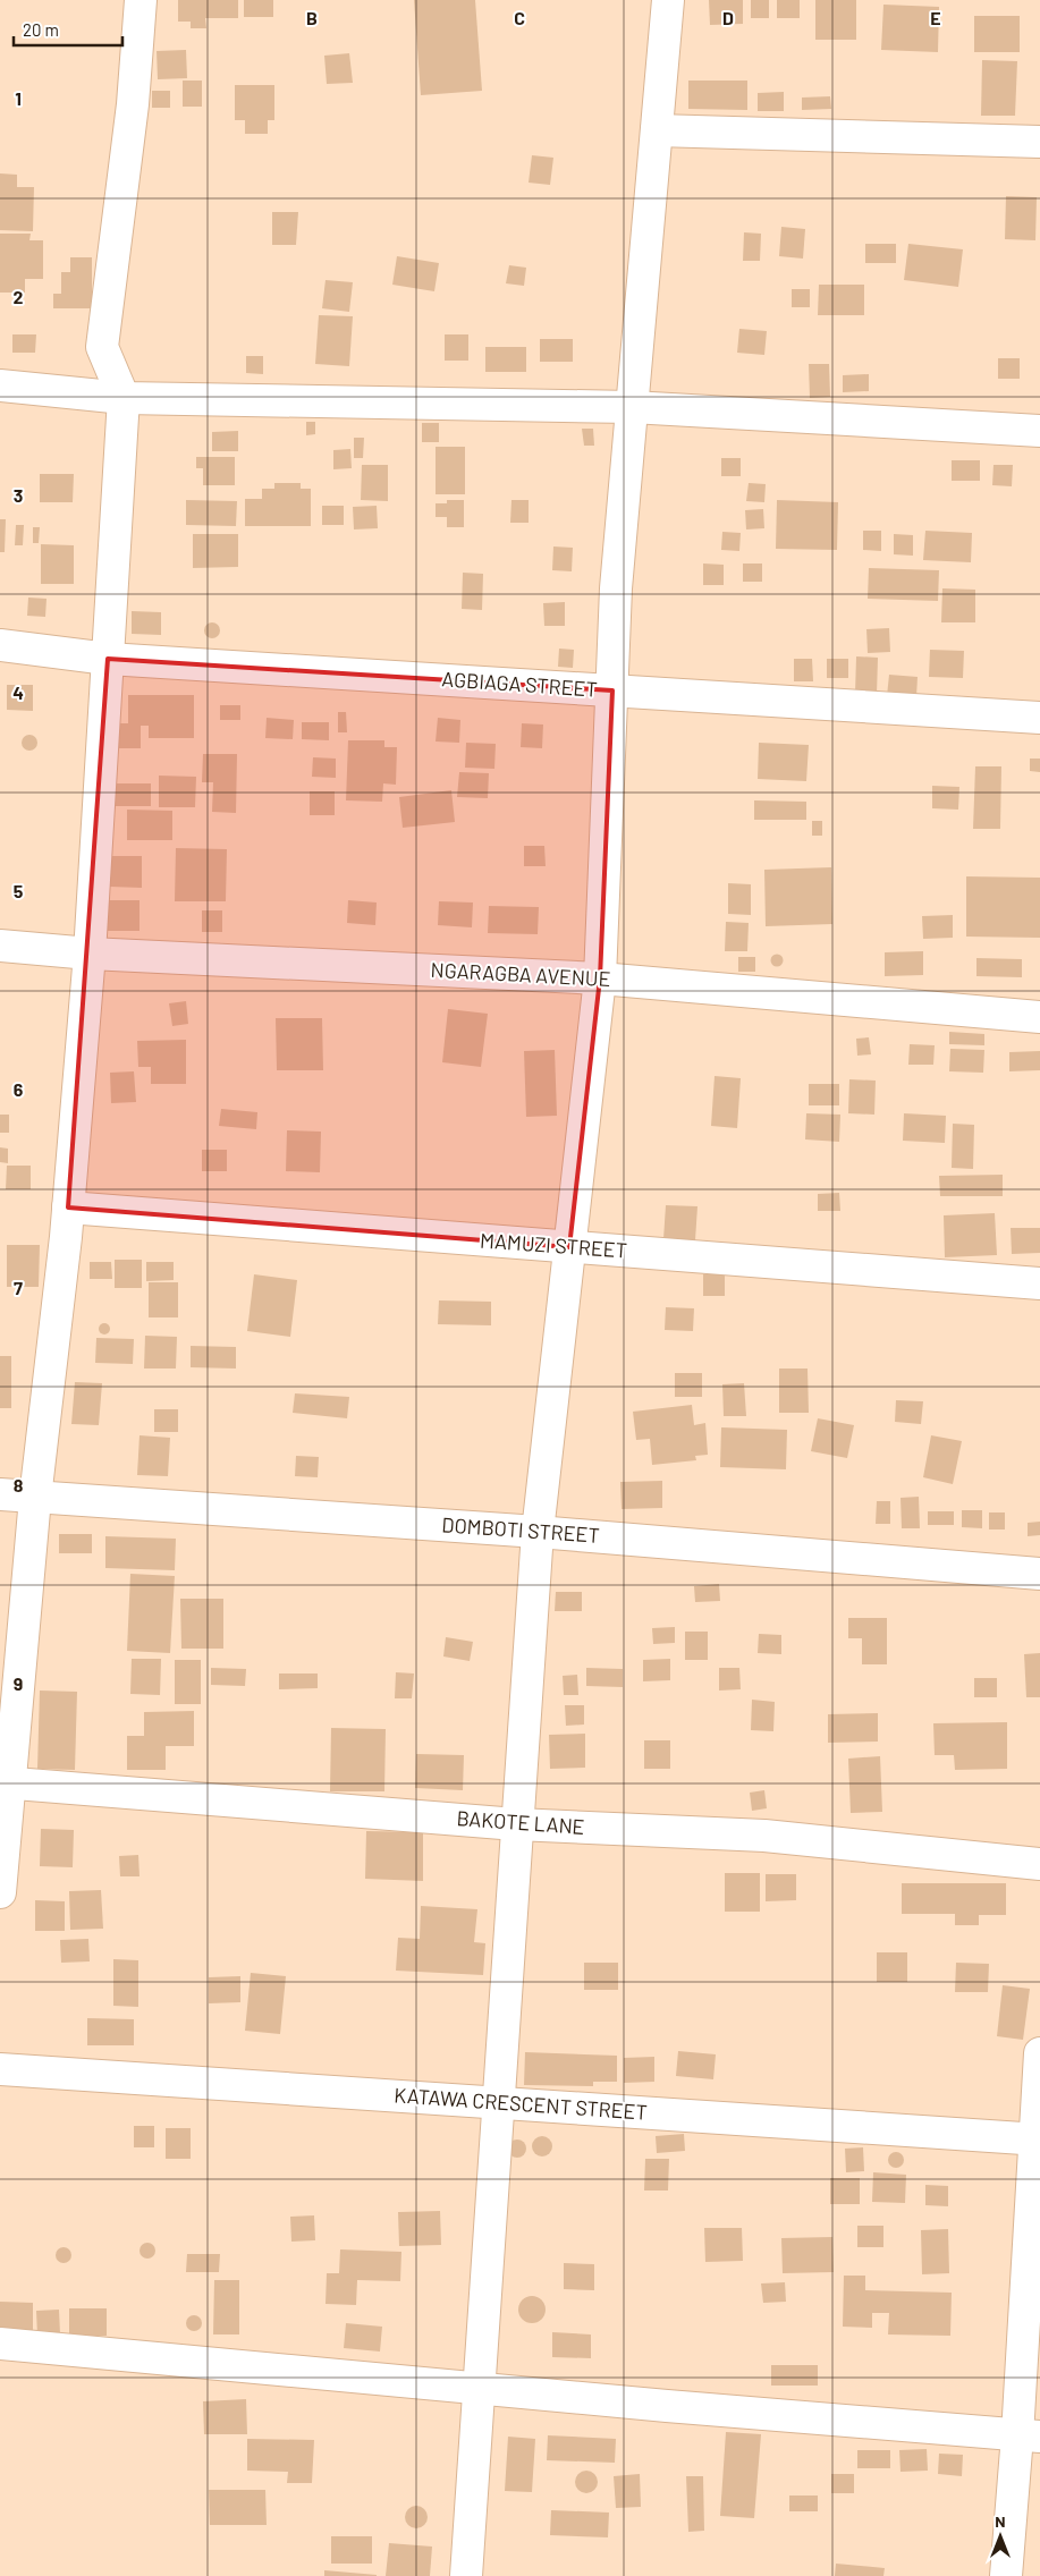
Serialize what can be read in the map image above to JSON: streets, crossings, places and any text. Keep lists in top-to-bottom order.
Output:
{
  "streets": {
    "street": [
      "AGBIAGA STREET",
      "NGARAGBA AVENUE",
      "MAMUZI STREET",
      "DOMBOTI STREET",
      "BAKOTE LANE",
      "KATAWA CRESCENT STREET"
    ]
  },
  "scale_bar": "20 m",
  "north": "top",
  "grid": {
    "columns": [
      "B",
      "C",
      "D",
      "E"
    ],
    "rows": [
      "1",
      "2",
      "3",
      "4",
      "5",
      "6",
      "7",
      "8",
      "9"
    ]
  }
}
